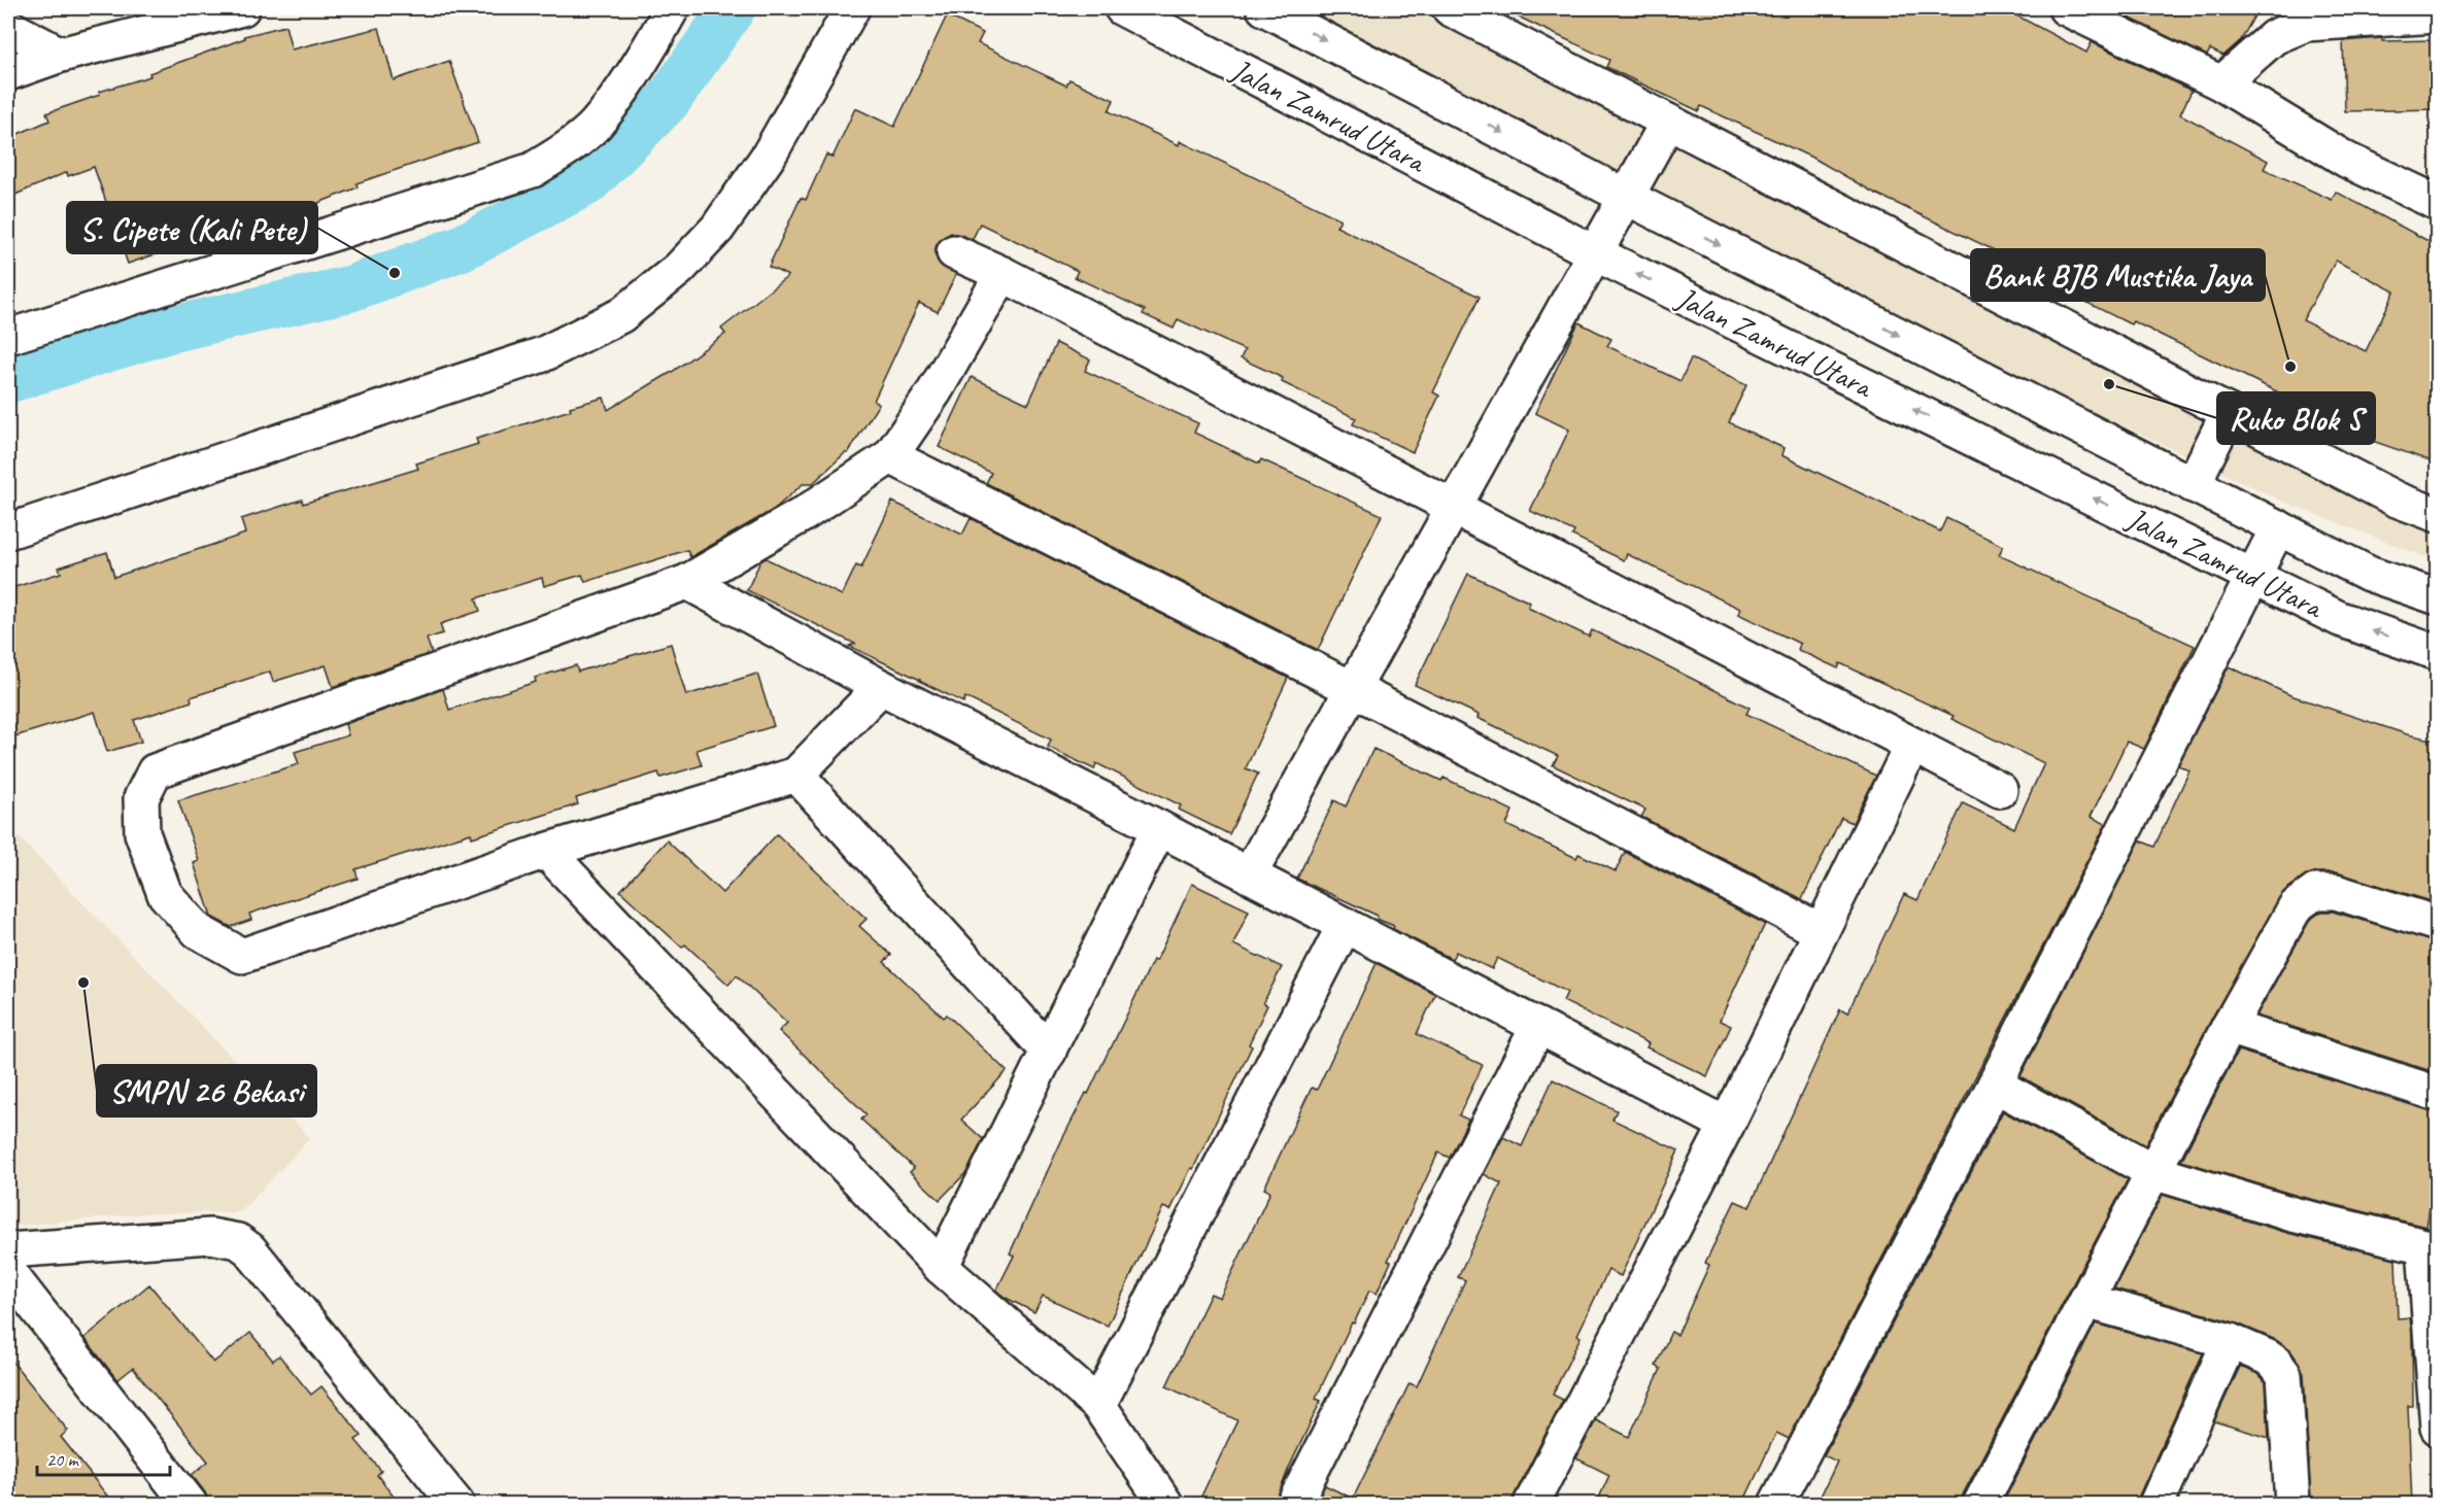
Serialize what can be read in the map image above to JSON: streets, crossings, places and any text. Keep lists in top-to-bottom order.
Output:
{
  "streets": {
    "street": ["Jalan Zamrud Utara"]
  },
  "places": [
    "S. Cipete (Kali Pete)",
    "Bank BJB Mustika Jaya",
    "Ruko Blok S",
    "SMPN 26 Bekasi"
  ],
  "scale_bar": "20 m"
}
